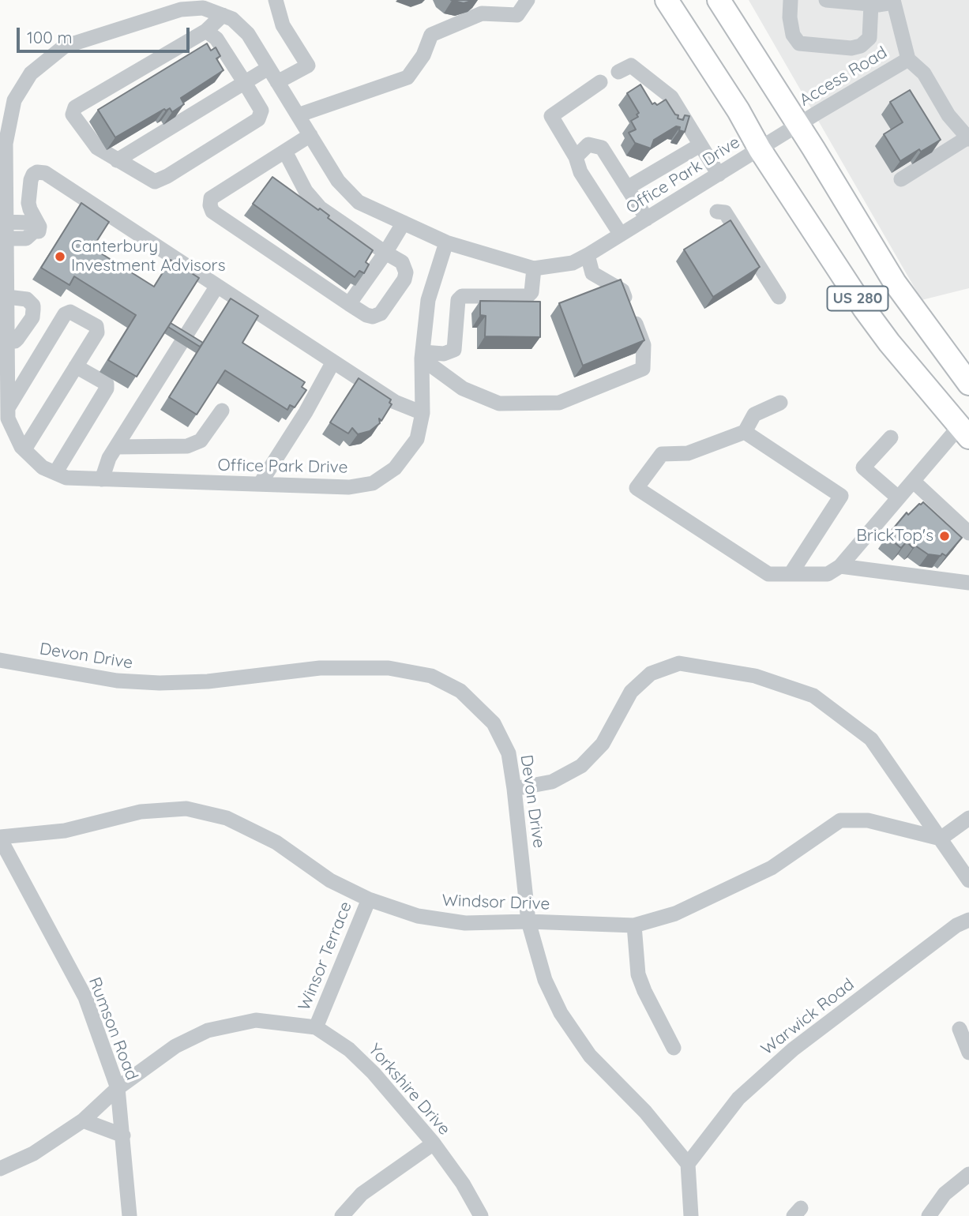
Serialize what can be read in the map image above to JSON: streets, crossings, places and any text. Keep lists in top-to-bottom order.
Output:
{
  "streets": {
    "highway": ["US 280"],
    "street": [
      "Access Road",
      "Office Park Drive",
      "Devon Drive",
      "Windsor Drive",
      "Winsor Terrace",
      "Warwick Road",
      "Rumson Road",
      "Yorkshire Drive"
    ]
  },
  "crossings": [
    ["Access Road", "Office Park Drive"],
    ["Access Road", "US 280"],
    ["Office Park Drive", "US 280"],
    ["Devon Drive", "Windsor Drive"],
    ["Devon Drive", "Warwick Road"],
    ["Windsor Drive", "Winsor Terrace"],
    ["Windsor Drive", "Rumson Road"],
    ["Winsor Terrace", "Yorkshire Drive"],
    ["Rumson Road", "Yorkshire Drive"]
  ],
  "places": ["Canterbury Investment Advisors", "BrickTop's"],
  "scale_bar": "100 m"
}
